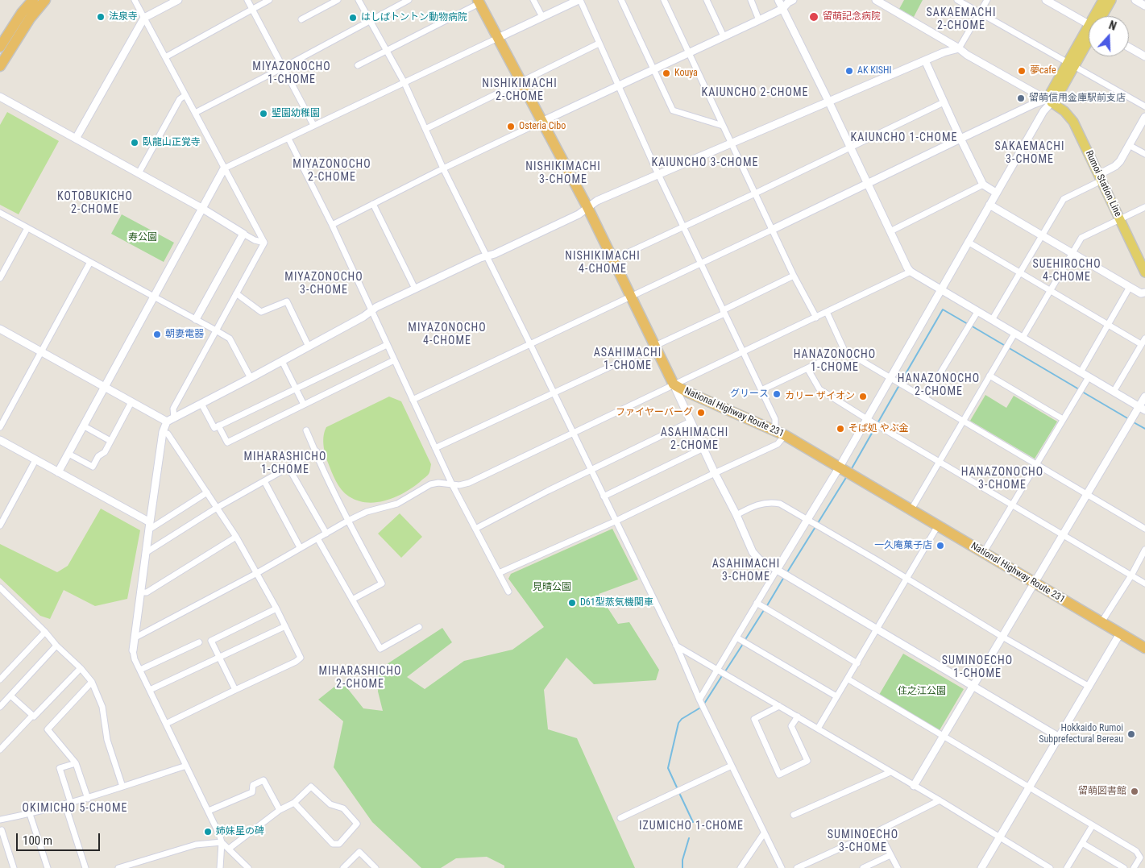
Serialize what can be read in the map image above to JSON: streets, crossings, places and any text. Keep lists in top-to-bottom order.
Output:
{
  "streets": {
    "highway": ["National Highway Route 231"],
    "main road": ["Rumoi Station Line"]
  },
  "districts": [
    "SAKAEMACHI 2-CHOME",
    "MIYAZONOCHO 1-CHOME",
    "NISHIKIMACHI 2-CHOME",
    "KAIUNCHO 2-CHOME",
    "KAIUNCHO 1-CHOME",
    "SAKAEMACHI 3-CHOME",
    "KAIUNCHO 3-CHOME",
    "MIYAZONOCHO 2-CHOME",
    "NISHIKIMACHI 3-CHOME",
    "KOTOBUKICHO 2-CHOME",
    "NISHIKIMACHI 4-CHOME",
    "SUEHIROCHO 4-CHOME",
    "MIYAZONOCHO 3-CHOME",
    "MIYAZONOCHO 4-CHOME",
    "ASAHIMACHI 1-CHOME",
    "HANAZONOCHO 1-CHOME",
    "HANAZONOCHO 2-CHOME",
    "ASAHIMACHI 2-CHOME",
    "MIHARASHICHO 1-CHOME",
    "HANAZONOCHO 3-CHOME",
    "ASAHIMACHI 3-CHOME",
    "SUMINOECHO 1-CHOME",
    "MIHARASHICHO 2-CHOME",
    "OKIMICHO 5-CHOME",
    "IZUMICHO 1-CHOME",
    "SUMINOECHO 3-CHOME"
  ],
  "parks": ["寿公園", "見晴公園", "住之江公園"],
  "places": [
    "法泉寺",
    "留萌記念病院",
    "はしばトントン動物病院",
    "AK KISHI",
    "夢cafe",
    "Kouya",
    "留萌信用金庫駅前支店",
    "聖園幼稚園",
    "Osteria Cibo",
    "臥龍山正覚寺",
    "朝妻電器",
    "グリース",
    "カリー ザイオン",
    "ファイヤーバーグ",
    "そば処 やぶ金",
    "一久庵菓子店",
    "D61型蒸気機関車",
    "Hokkaido Rumoi Subprefectural Bereau",
    "留萌図書館",
    "姉妹星の碑"
  ],
  "scale_bar": "100 m",
  "north": "top"
}
